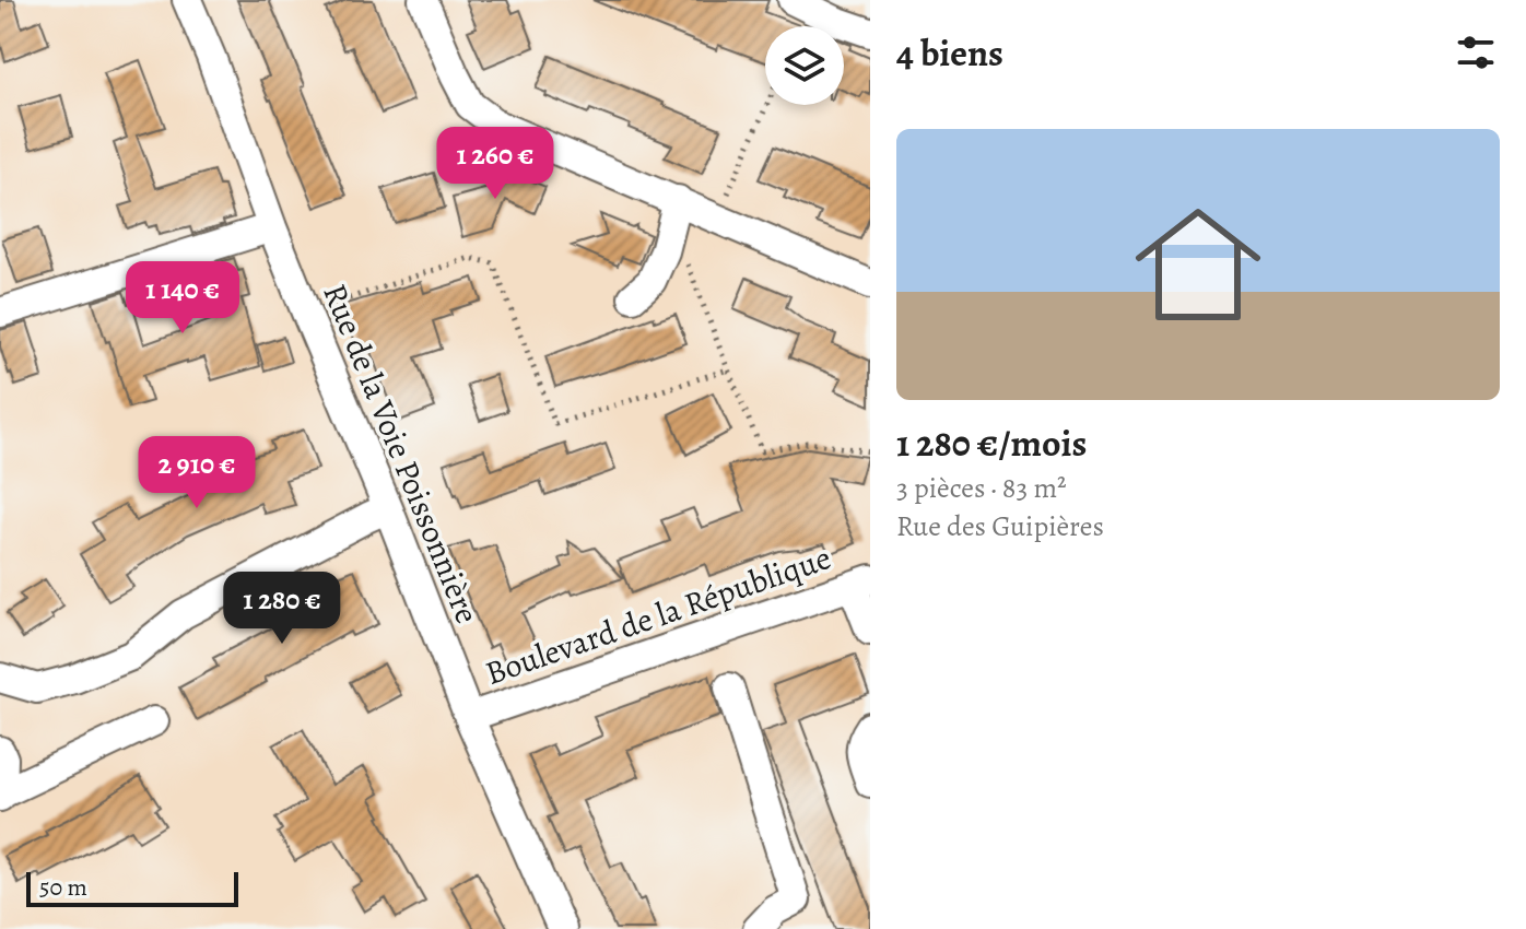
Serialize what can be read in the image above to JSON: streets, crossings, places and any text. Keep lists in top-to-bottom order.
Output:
{
  "streets": {
    "street": ["Rue de la Voie Poissonnière", "Boulevard de la République"]
  },
  "crossings": [
    ["Rue de la Voie Poissonnière", "Boulevard de la République"]
  ],
  "scale_bar": "50 m",
  "page": {
    "heading": "4 biens",
    "list": [
      {
        "name": "1 280 €/mois",
        "note": "3 pièces · 83 m² · Rue des Guipières"
      }
    ],
    "price": [
      "1 260 €",
      "1 140 €",
      "2 910 €",
      "1 280 €"
    ],
    "scale": "50 m"
  }
}
